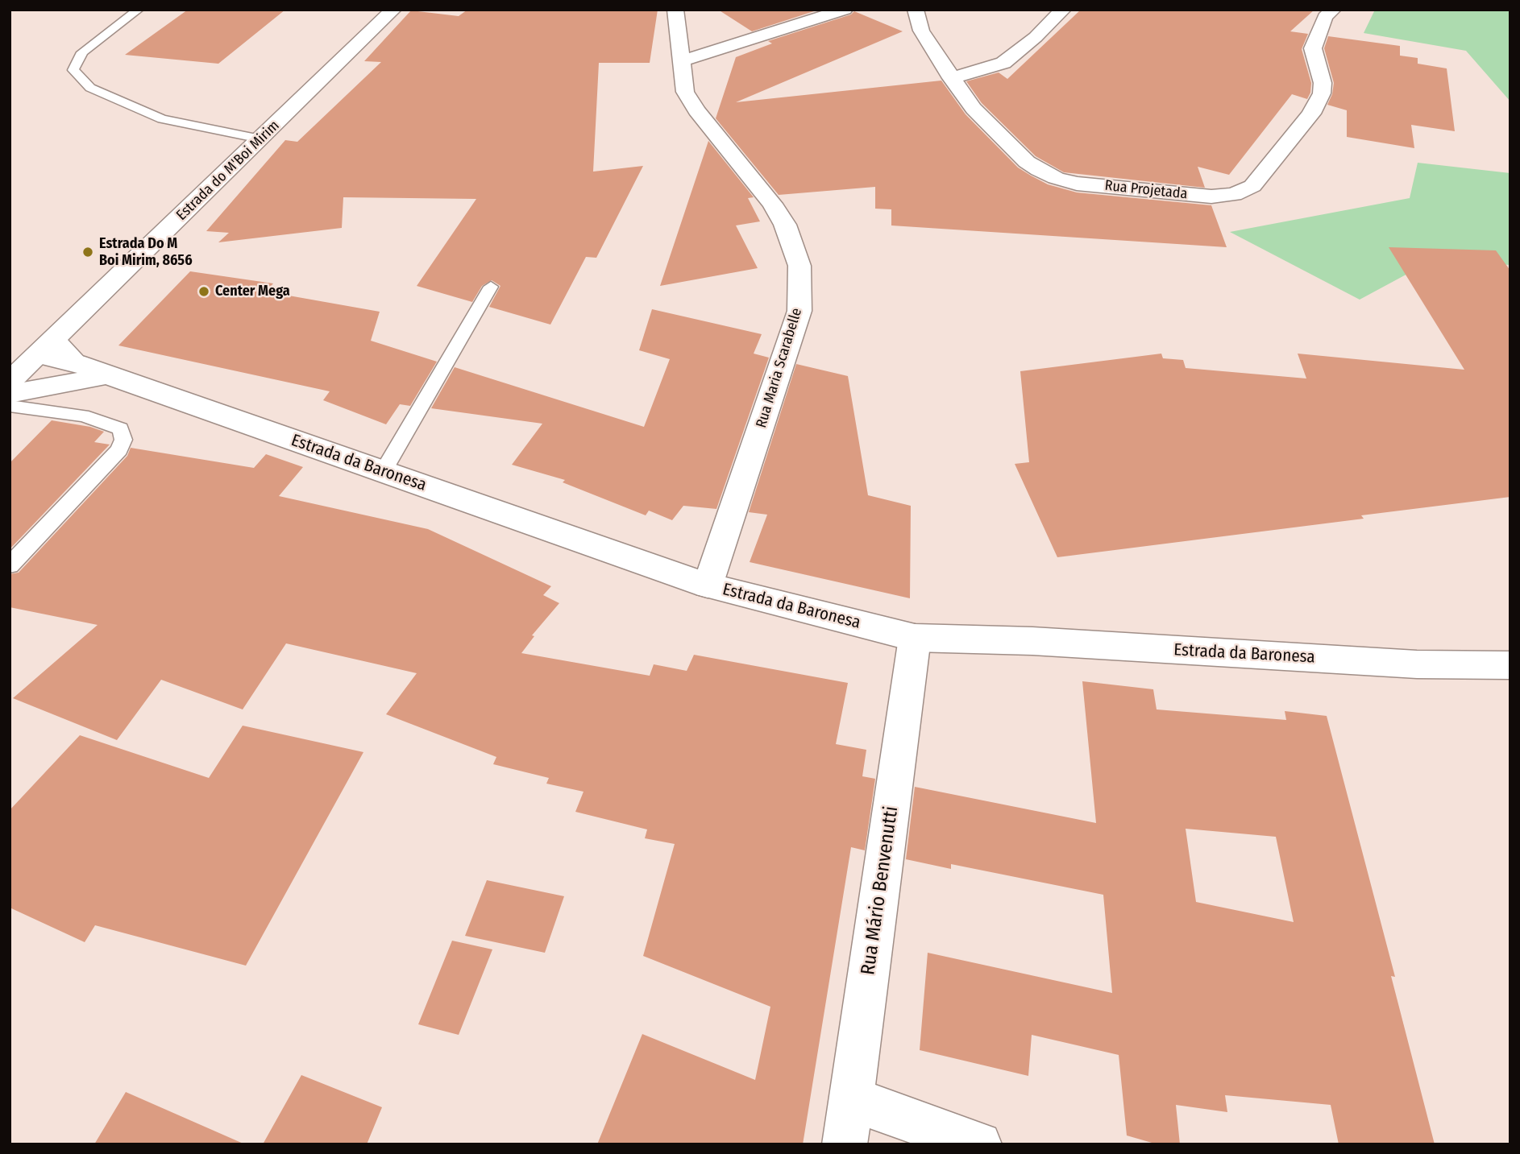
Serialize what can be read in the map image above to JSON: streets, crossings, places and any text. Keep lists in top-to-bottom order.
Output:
{
  "streets": {
    "street": [
      "Estrada do M'Boi Mirim",
      "Rua Projetada",
      "Rua Maria Scarabelle",
      "Estrada da Baronesa",
      "Rua Mário Benvenutti"
    ]
  },
  "crossings": [
    ["Estrada do M'Boi Mirim", "Estrada da Baronesa"],
    ["Rua Maria Scarabelle", "Estrada da Baronesa"],
    ["Estrada da Baronesa", "Rua Mário Benvenutti"]
  ],
  "places": ["Estrada Do M Boi Mirim, 8656", "Center Mega"]
}
